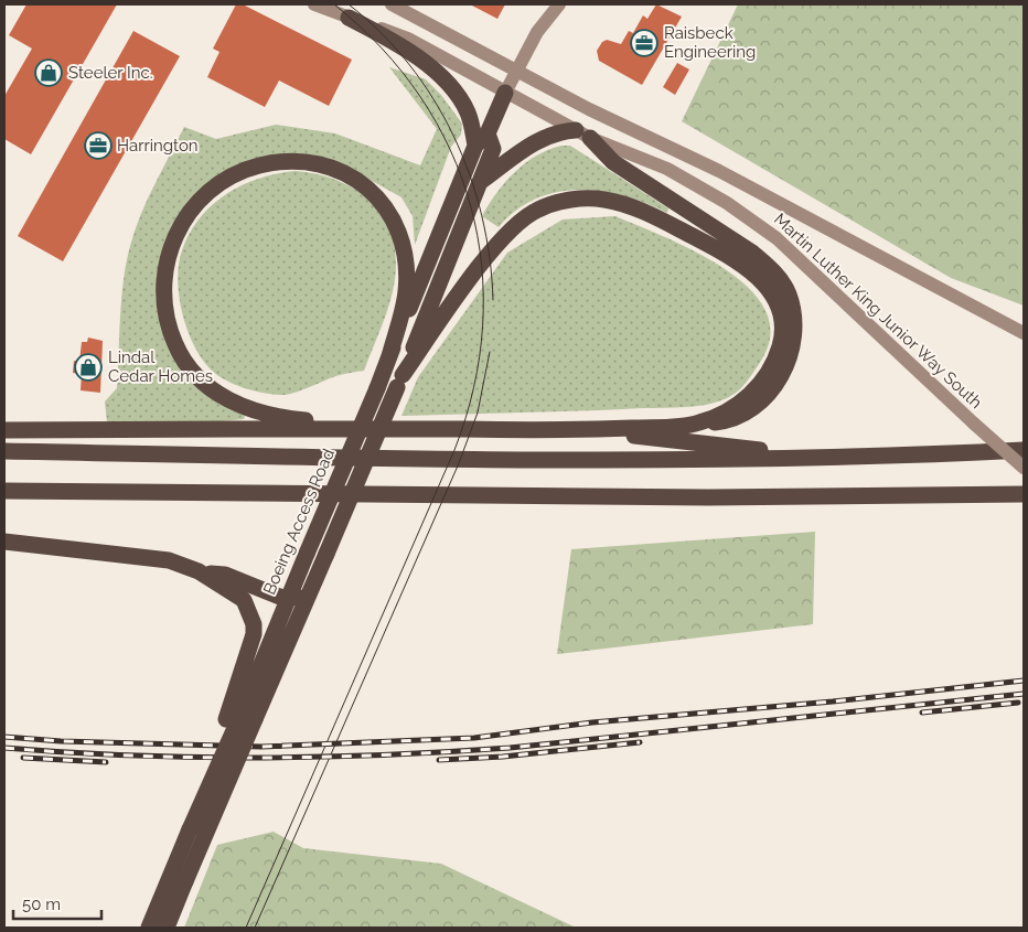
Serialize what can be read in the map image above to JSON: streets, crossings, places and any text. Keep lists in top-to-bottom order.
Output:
{
  "streets": {
    "highway": ["Boeing Access Road"],
    "main road": ["Martin Luther King Junior Way South"]
  },
  "crossings": [
    ["Martin Luther King Junior Way South", "Boeing Access Road"]
  ],
  "places": {
    "office": ["Raisbeck Engineering", "Harrington"],
    "shop": ["Steeler Inc.", "Lindal Cedar Homes"]
  },
  "scale_bar": "50 m"
}
